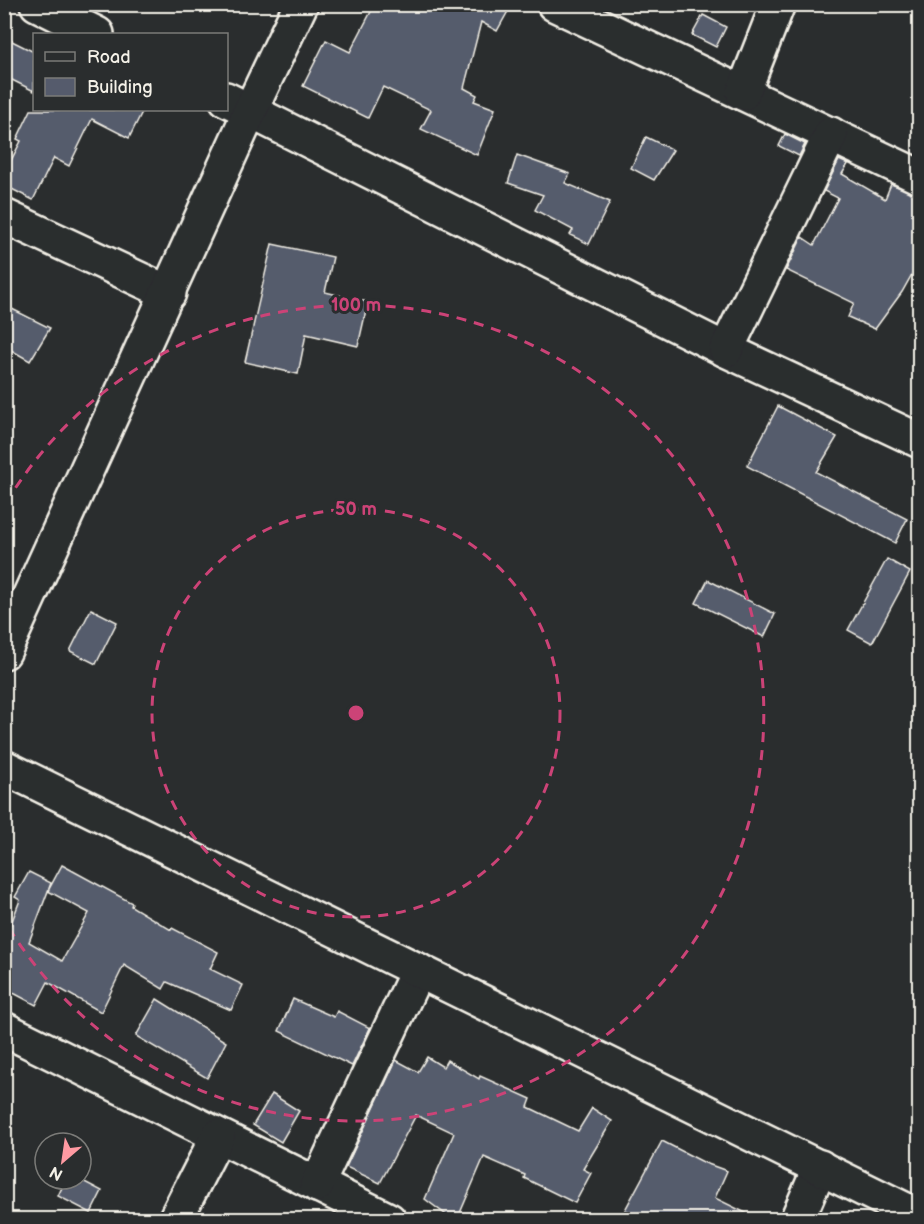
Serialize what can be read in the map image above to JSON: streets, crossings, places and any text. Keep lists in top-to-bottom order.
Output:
{
  "legend": ["Road", "Building"],
  "north": "bottom left",
  "rings": ["100 m", "50 m"]
}
